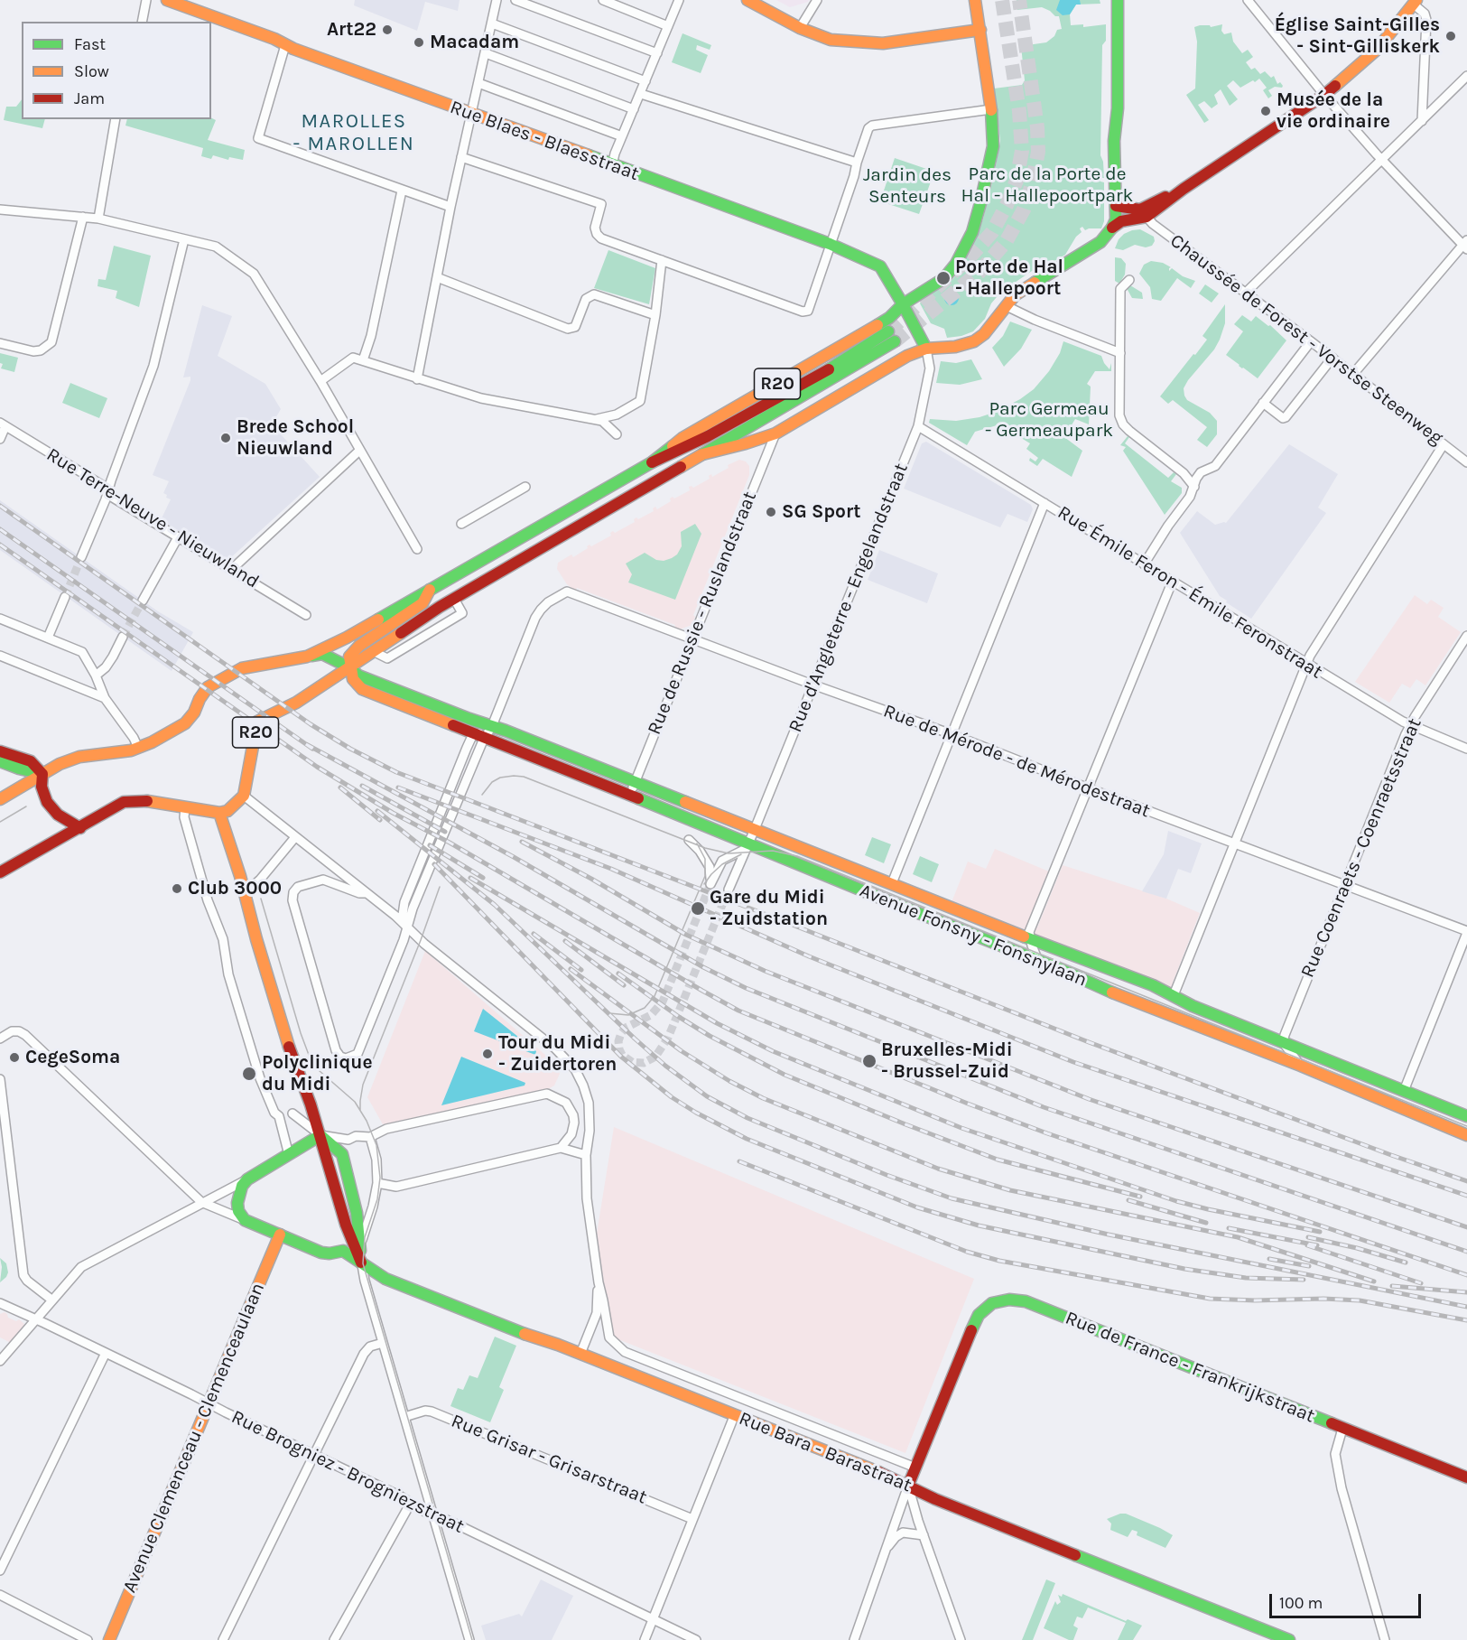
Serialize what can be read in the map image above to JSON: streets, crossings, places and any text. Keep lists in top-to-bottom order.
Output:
{
  "streets": {
    "main road": [
      "Rue Blaes - Blaesstraat",
      "R20",
      "Avenue Fonsny - Fonsnylaan",
      "Rue de France - Frankrijkstraat",
      "Avenue Clemenceau - Clemenceaulaan",
      "Rue Bara - Barastraat"
    ],
    "street": [
      "Chaussée de Forest - Vorstse Steenweg",
      "Rue Terre-Neuve - Nieuwland",
      "Rue Émile Feron - Émile Feronstraat",
      "Rue d'Angleterre - Engelandstraat",
      "Rue de Russie - Ruslandstraat",
      "Rue de Mérode - de Mérodestraat",
      "Rue Coenraets - Coenraetsstraat",
      "Rue Grisar - Grisarstraat",
      "Rue Brogniez - Brogniezstraat"
    ]
  },
  "crossings": [
    ["Rue Blaes - Blaesstraat", "R20"],
    ["Rue Blaes - Blaesstraat", "Rue d'Angleterre - Engelandstraat"],
    ["Rue Émile Feron - Émile Feronstraat", "Rue d'Angleterre - Engelandstraat"],
    ["Rue Émile Feron - Émile Feronstraat", "Rue Coenraets - Coenraetsstraat"],
    ["Rue d'Angleterre - Engelandstraat", "Rue de Mérode - de Mérodestraat"],
    ["Rue d'Angleterre - Engelandstraat", "Avenue Fonsny - Fonsnylaan"],
    ["Rue de Russie - Ruslandstraat", "Rue de Mérode - de Mérodestraat"],
    ["Rue de Russie - Ruslandstraat", "Avenue Fonsny - Fonsnylaan"],
    ["Rue de Mérode - de Mérodestraat", "Rue Coenraets - Coenraetsstraat"],
    ["Rue de Mérode - de Mérodestraat", "Avenue Fonsny - Fonsnylaan"],
    ["Rue Coenraets - Coenraetsstraat", "Avenue Fonsny - Fonsnylaan"],
    ["Rue de France - Frankrijkstraat", "Rue Bara - Barastraat"],
    ["Avenue Clemenceau - Clemenceaulaan", "Rue Bara - Barastraat"],
    ["Avenue Clemenceau - Clemenceaulaan", "Rue Brogniez - Brogniezstraat"]
  ],
  "districts": ["MAROLLES - MAROLLEN"],
  "parks": ["Parc de la Porte de Hal - Hallepoortpark", "Jardin des Senteurs", "Parc Germeau - Germeaupark"],
  "places": [
    "Art22",
    "Église Saint-Gilles - Sint-Gilliskerk",
    "Macadam",
    "Musée de la vie ordinaire",
    "Porte de Hal - Hallepoort",
    "Brede School Nieuwland",
    "SG Sport",
    "Club 3000",
    "Gare du Midi - Zuidstation",
    "Tour du Midi - Zuidertoren",
    "CegeSoma",
    "Bruxelles-Midi - Brussel-Zuid",
    "Polyclinique du Midi"
  ],
  "legend": ["Fast", "Slow", "Jam"],
  "scale_bar": "100 m"
}
